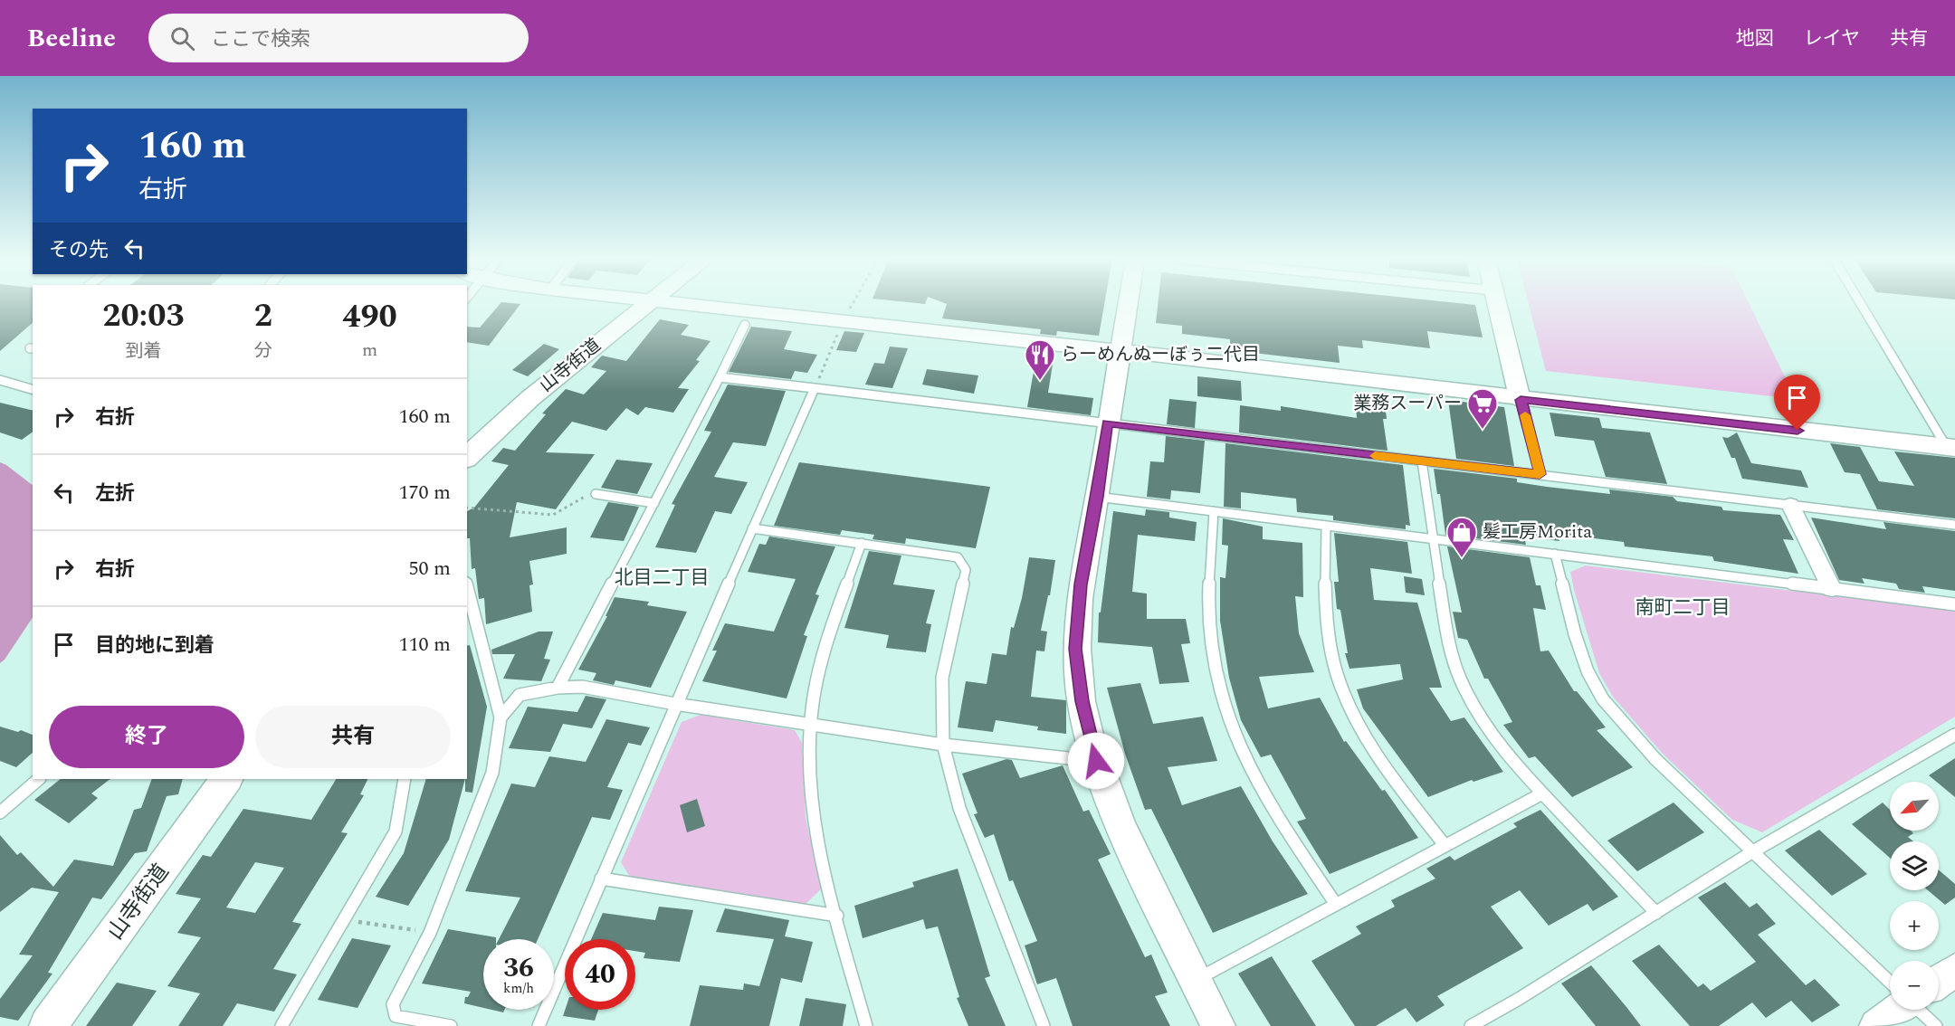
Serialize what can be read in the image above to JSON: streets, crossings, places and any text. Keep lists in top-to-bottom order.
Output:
{
  "streets": {
    "main road": ["山寺街道"]
  },
  "districts": ["北目二丁目", "南町二丁目"],
  "places": {
    "restaurant": ["らーめんぬーぼぅ二代目"],
    "supermarket": ["業務スーパー"],
    "shop": ["髪工房Morita"]
  },
  "north": "bottom left",
  "page": {
    "header": "Beeline",
    "search": "ここで検索",
    "nav": ["地図", "レイヤ", "共有"],
    "turn": ["160 m", "右折"],
    "then": "その先",
    "eta": [
      "20:03",
      "到着",
      "2",
      "分",
      "490",
      "m"
    ],
    "list": [
      {
        "name": "右折",
        "value": "160 m"
      },
      {
        "name": "左折",
        "value": "170 m"
      },
      {
        "name": "右折",
        "value": "50 m"
      },
      {
        "name": "目的地に到着",
        "value": "110 m"
      }
    ],
    "buttons": ["終了", "共有"],
    "map_buttons": ["+", "−"],
    "speed": "36 km/h",
    "limit": "40"
  }
}
